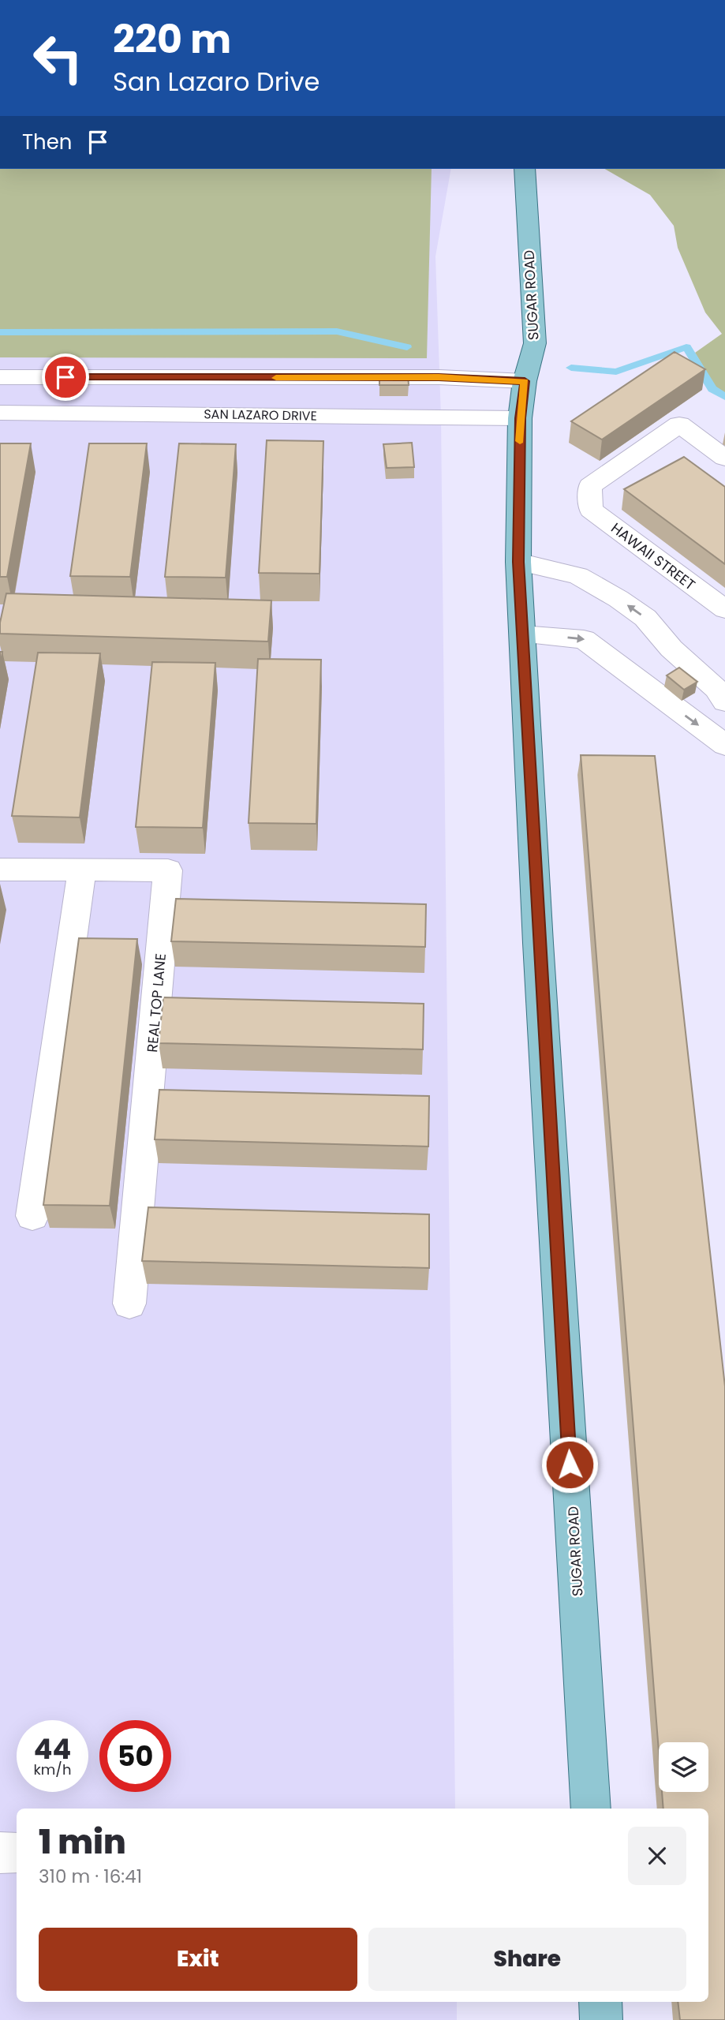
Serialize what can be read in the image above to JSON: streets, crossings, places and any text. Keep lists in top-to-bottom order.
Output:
{
  "streets": {
    "main road": ["SUGAR ROAD"],
    "street": ["SAN LAZARO DRIVE", "HAWAII STREET", "REAL TOP LANE"]
  },
  "crossings": [
    ["SUGAR ROAD", "SAN LAZARO DRIVE"]
  ],
  "page": {
    "turn": ["220 m", "San Lazaro Drive"],
    "then": "Then",
    "speed": "44 km/h",
    "limit": "50",
    "heading": ["1 min", "310 m · 16:41"],
    "buttons": ["Exit", "Share"]
  }
}
